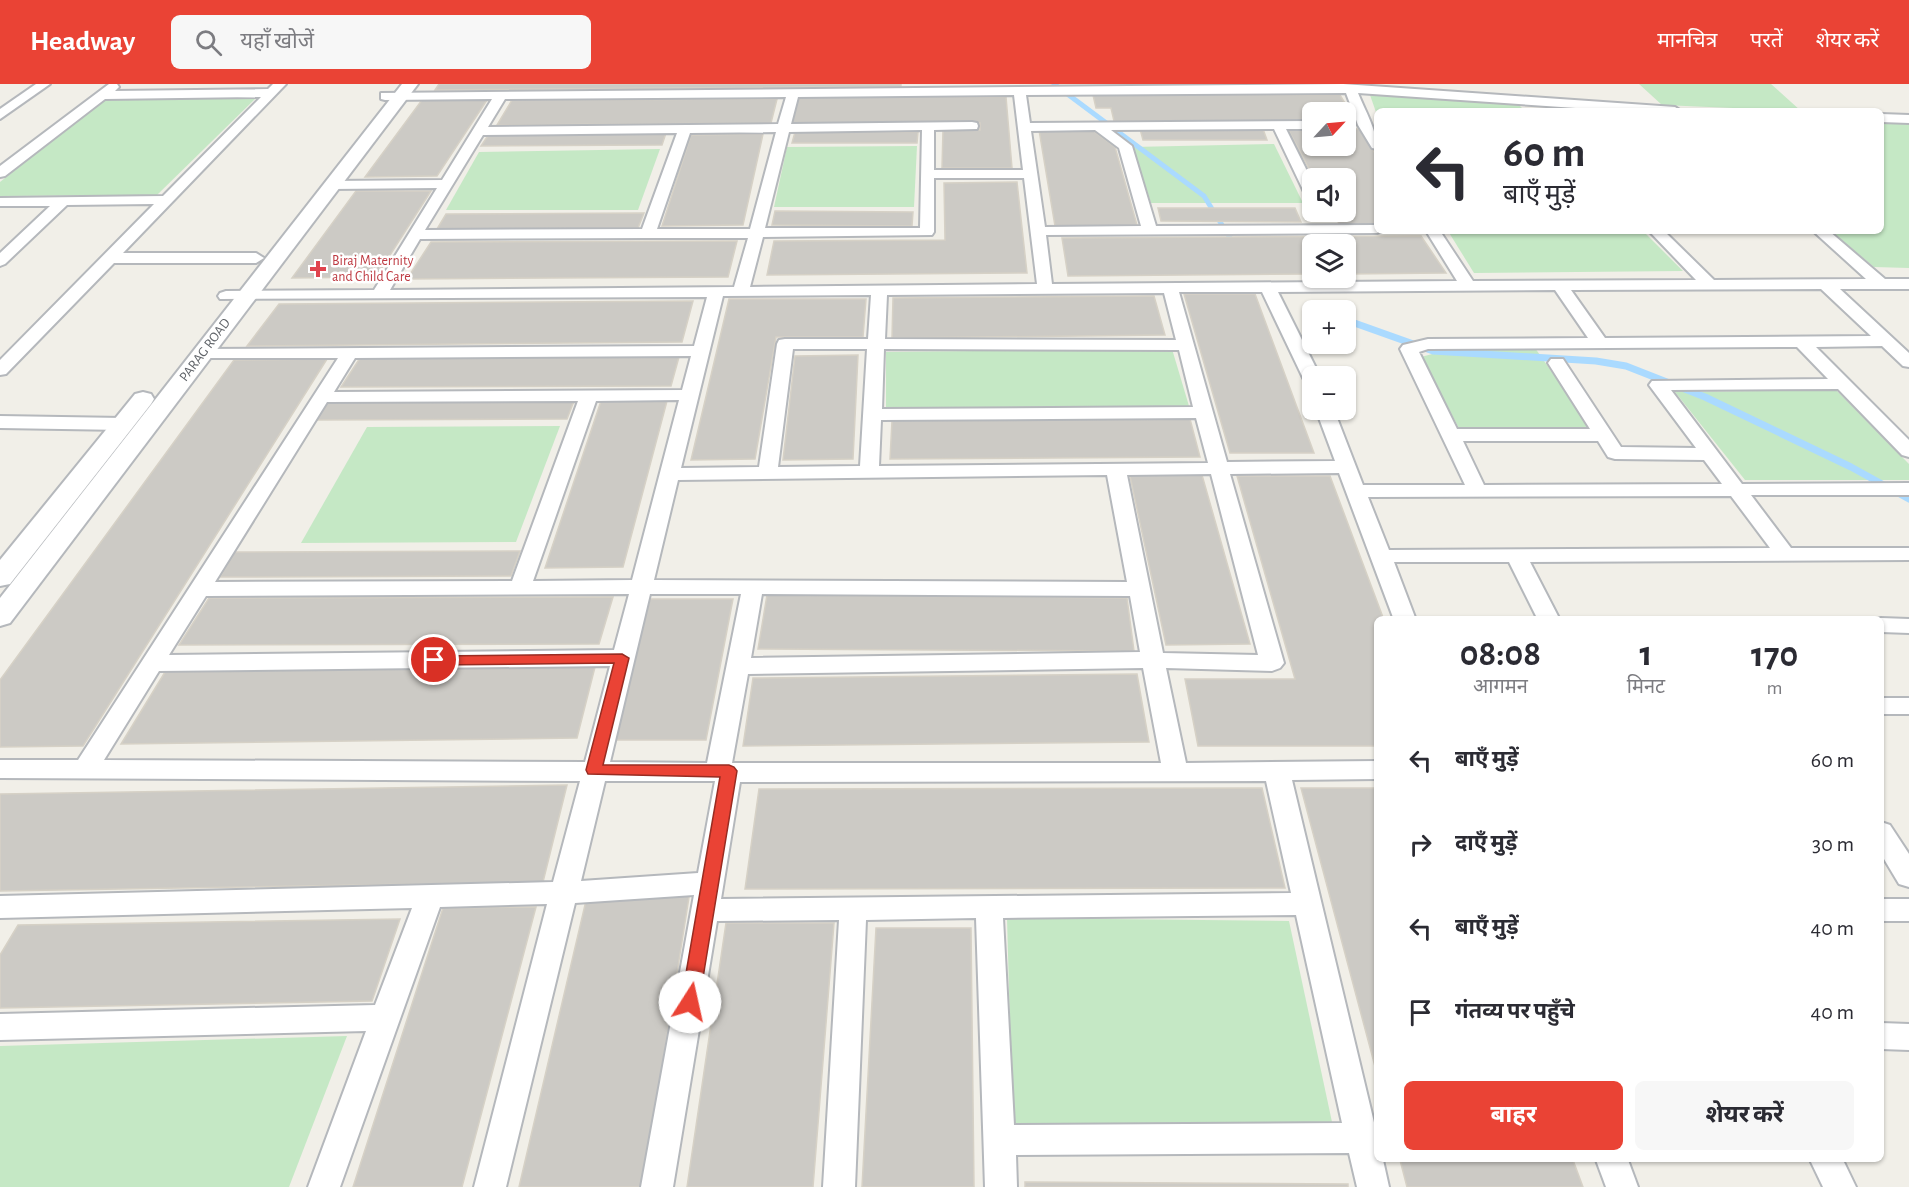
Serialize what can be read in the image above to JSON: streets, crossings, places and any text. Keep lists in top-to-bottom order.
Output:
{
  "streets": {
    "street": ["PARAG ROAD"]
  },
  "places": {
    "health": ["Biraj Maternity and Child Care"]
  },
  "north": "top right",
  "page": {
    "header": "Headway",
    "search": "यहाँ खोजें",
    "nav": ["मानचित्र", "परतें", "शेयर करें"],
    "map_buttons": ["+", "−"],
    "turn": ["60 m", "बाएँ मुड़ें"],
    "eta": [
      "08:08",
      "आगमन",
      "1",
      "मिनट",
      "170",
      "m"
    ],
    "list": [
      {
        "name": "बाएँ मुड़ें",
        "value": "60 m"
      },
      {
        "name": "दाएँ मुड़ें",
        "value": "30 m"
      },
      {
        "name": "बाएँ मुड़ें",
        "value": "40 m"
      },
      {
        "name": "गंतव्य पर पहुँचे",
        "value": "40 m"
      }
    ],
    "buttons": ["बाहर", "शेयर करें"]
  }
}
